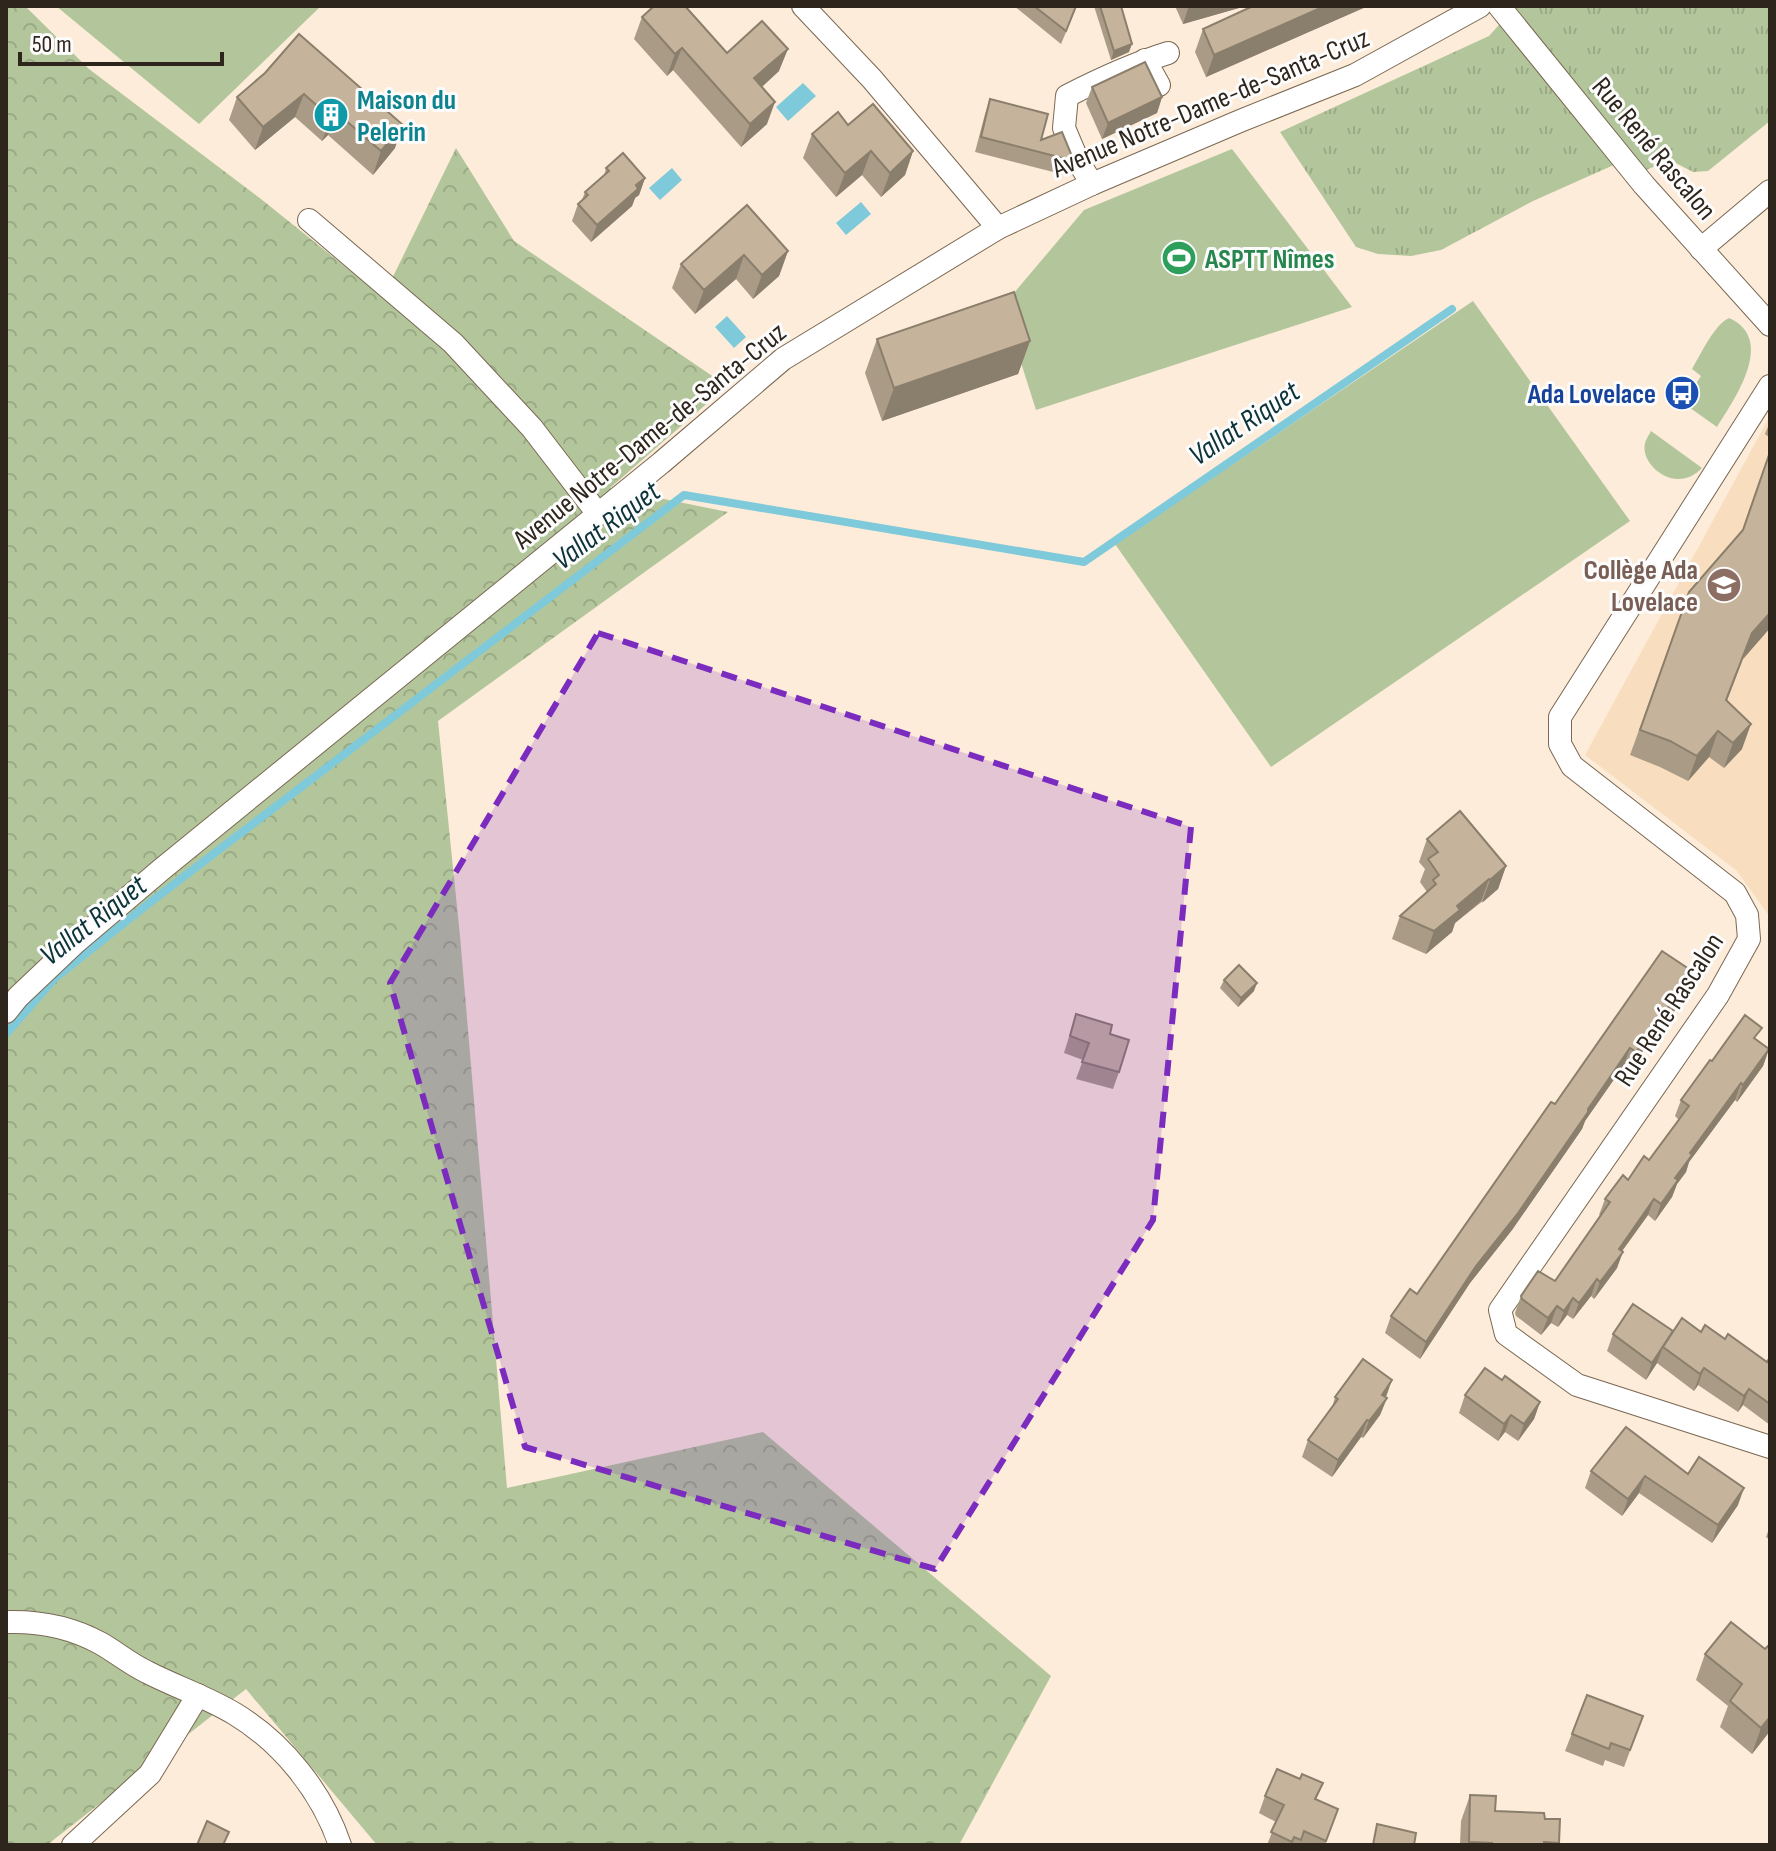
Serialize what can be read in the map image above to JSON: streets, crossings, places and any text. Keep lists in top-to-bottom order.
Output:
{
  "streets": {
    "street": ["Avenue Notre-Dame-de-Santa-Cruz", "Rue René Rascalon"]
  },
  "water": ["Vallat Riquet"],
  "places": {
    "building": ["Maison du Pelerin"],
    "sports": ["ASPTT Nîmes"],
    "bus stop": ["Ada Lovelace"],
    "school or university": ["Collège Ada Lovelace"]
  },
  "scale_bar": "50 m"
}
